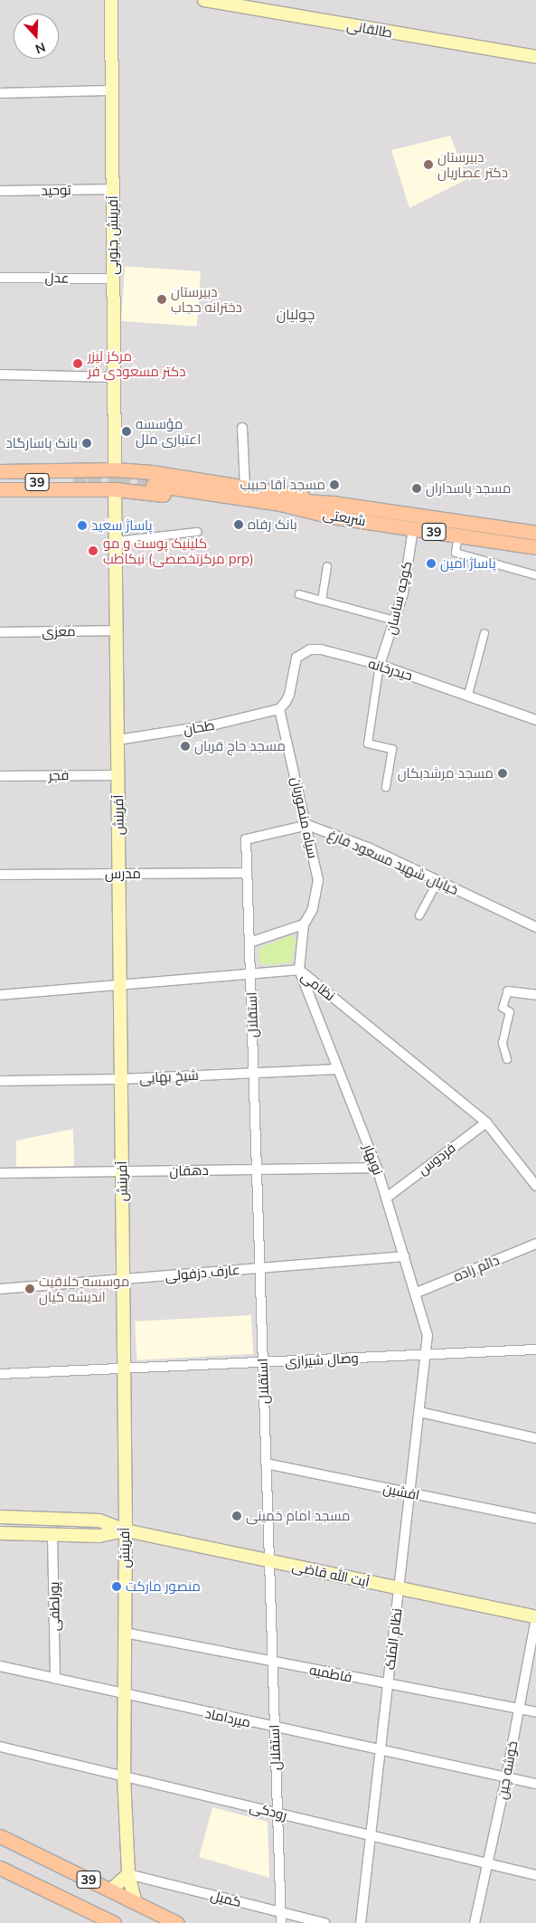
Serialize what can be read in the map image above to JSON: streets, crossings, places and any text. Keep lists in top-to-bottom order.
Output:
{
  "streets": {
    "main road": [
      "طالقانی",
      "آفرینش جنوبی",
      "39",
      "شریعتی",
      "آفرینش",
      "آیت الله قاضی"
    ],
    "street": [
      "توحید",
      "عدل",
      "کوچه ساسان",
      "معزی",
      "حیدرخانه",
      "طحان",
      "فجر",
      "سیاه منصوریان",
      "خیابان شهید مسعود فارغ",
      "مدرس",
      "نظامی",
      "استقلال",
      "شیخ بهایی",
      "فردوس",
      "نوبهار",
      "دهقان",
      "دائم زاده",
      "عارف دزفولی",
      "وصال شیرازی",
      "افشین",
      "پورلطفی",
      "نظام الملک",
      "فاطمیه",
      "میرداماد",
      "خوشه چین",
      "رودکی",
      "کمیل"
    ]
  },
  "crossings": [
    ["توحید", "آفرینش جنوبی"],
    ["آفرینش جنوبی", "عدل"],
    ["39", "آفرینش"],
    ["شریعتی", "کوچه ساسان"],
    ["کوچه ساسان", "حیدرخانه"],
    ["معزی", "آفرینش"],
    ["حیدرخانه", "طحان"],
    ["حیدرخانه", "سیاه منصوریان"],
    ["طحان", "آفرینش"],
    ["طحان", "سیاه منصوریان"],
    ["فجر", "آفرینش"],
    ["آفرینش", "مدرس"],
    ["آفرینش", "نظامی"],
    ["آفرینش", "شیخ بهایی"],
    ["آفرینش", "دهقان"],
    ["آفرینش", "عارف دزفولی"],
    ["آفرینش", "وصال شیرازی"],
    ["آفرینش", "آیت الله قاضی"],
    ["آفرینش", "فاطمیه"],
    ["آفرینش", "میرداماد"],
    ["آفرینش", "رودکی"],
    ["آفرینش", "کمیل"],
    ["سیاه منصوریان", "خیابان شهید مسعود فارغ"],
    ["سیاه منصوریان", "استقلال"],
    ["خیابان شهید مسعود فارغ", "استقلال"],
    ["مدرس", "استقلال"],
    ["نظامی", "استقلال"],
    ["نظامی", "فردوس"],
    ["نظامی", "نوبهار"],
    ["استقلال", "شیخ بهایی"],
    ["استقلال", "دهقان"],
    ["استقلال", "عارف دزفولی"],
    ["استقلال", "وصال شیرازی"],
    ["استقلال", "افشین"],
    ["استقلال", "آیت الله قاضی"],
    ["استقلال", "فاطمیه"],
    ["استقلال", "میرداماد"],
    ["استقلال", "رودکی"],
    ["استقلال", "کمیل"],
    ["شیخ بهایی", "نوبهار"],
    ["فردوس", "نوبهار"],
    ["نوبهار", "دهقان"],
    ["نوبهار", "دائم زاده"],
    ["نوبهار", "عارف دزفولی"],
    ["نوبهار", "وصال شیرازی"],
    ["نوبهار", "نظام الملک"],
    ["وصال شیرازی", "نظام الملک"],
    ["افشین", "نظام الملک"],
    ["آیت الله قاضی", "نظام الملک"],
    ["آیت الله قاضی", "خوشه چین"],
    ["پورلطفی", "میرداماد"],
    ["نظام الملک", "فاطمیه"],
    ["نظام الملک", "میرداماد"],
    ["نظام الملک", "رودکی"],
    ["فاطمیه", "خوشه چین"],
    ["میرداماد", "خوشه چین"],
    ["خوشه چین", "رودکی"]
  ],
  "districts": ["چولیان"],
  "places": [
    "دبیرستان دکتر عصاریان",
    "دبیرستان دخترانه حجاب",
    "مرکز لیزر دکتر مسعودی فر",
    "مؤسسه اعتباری ملل",
    "بانک پاسارگاد",
    "مسجد آقا حبیب",
    "مسجد پاسداران",
    "بانک رفاه",
    "پاساژ سعید",
    "کلینیک پوست و مو نیکاطب (مرکزتخصصی prp)",
    "پاساژ امین",
    "مسجد حاج قربان",
    "مسجد مرشدبکان",
    "موسسه خلاقیت اندیشه کیان",
    "مسجد امام خمینی",
    "منصور مارکت"
  ],
  "north": "bottom"
}
